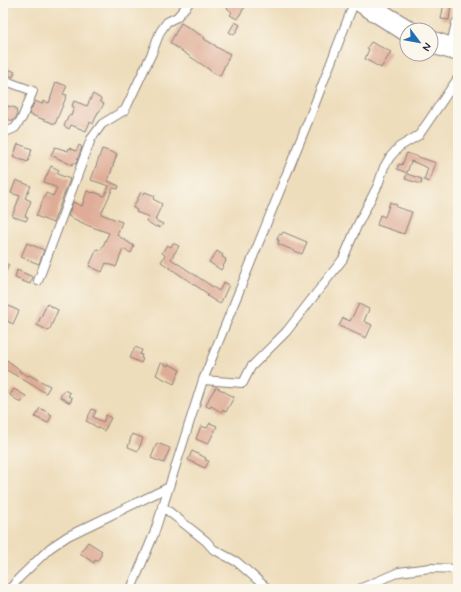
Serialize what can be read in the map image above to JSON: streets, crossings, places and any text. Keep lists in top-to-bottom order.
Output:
{
  "north": "bottom right"
}
